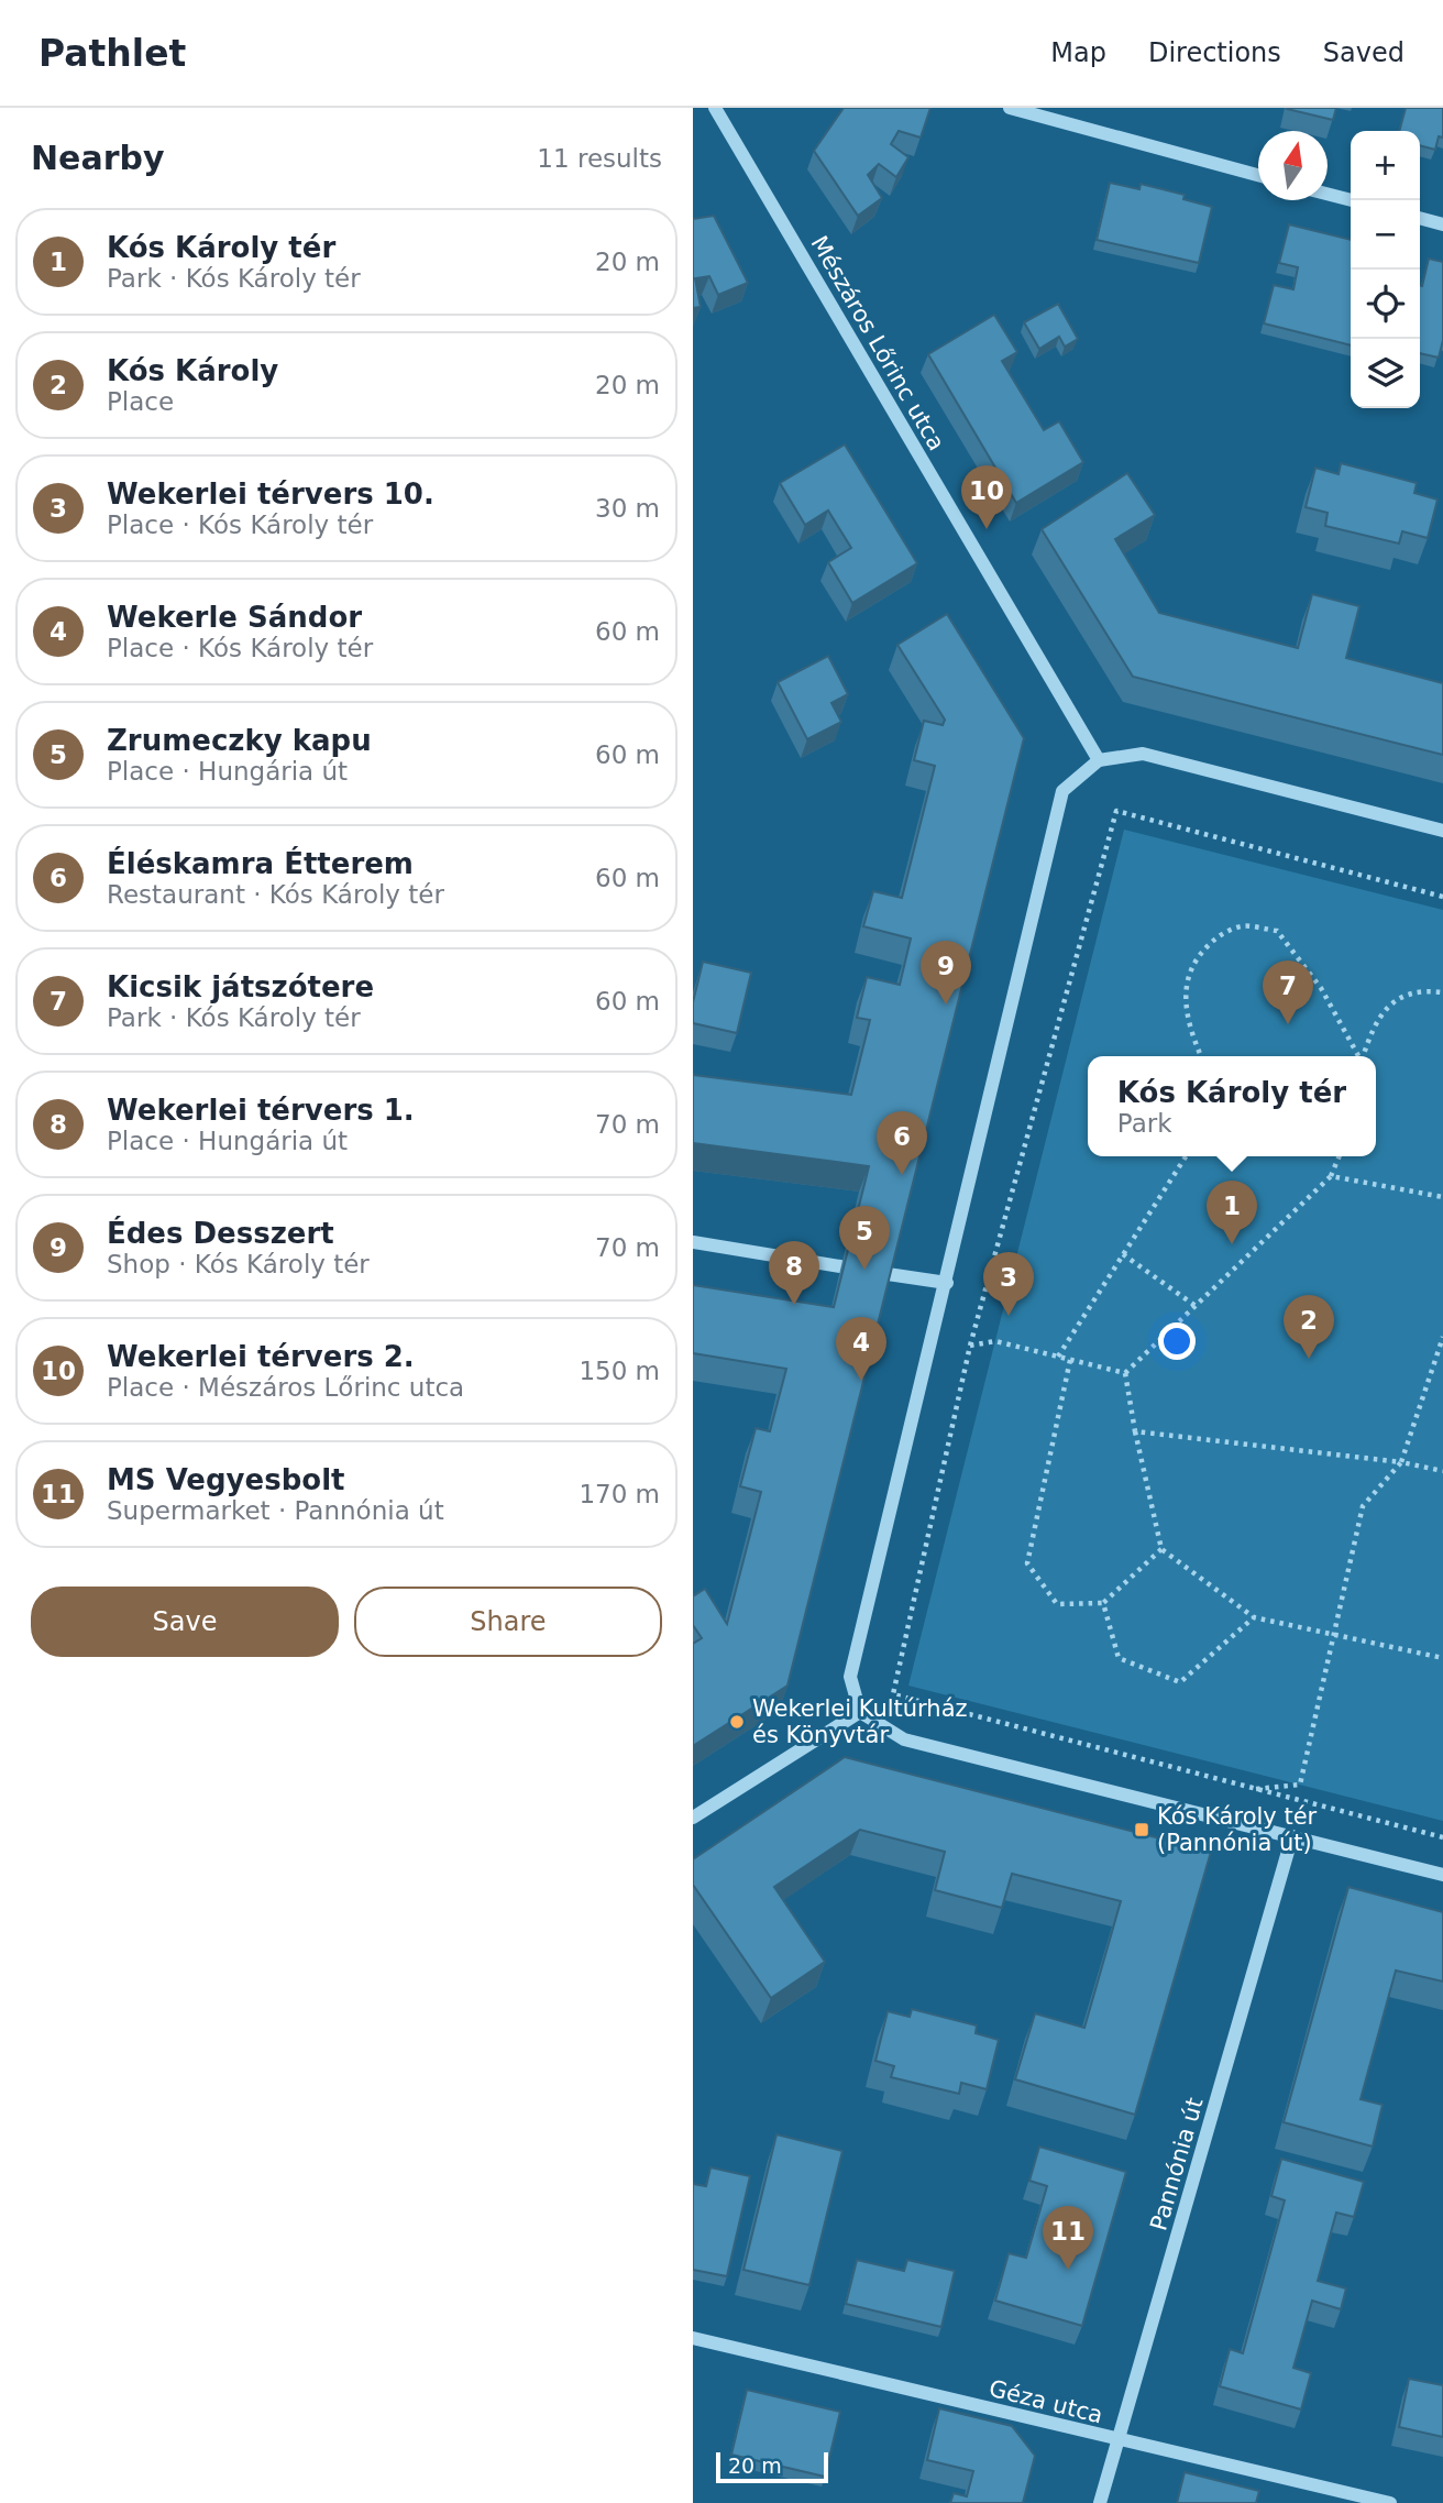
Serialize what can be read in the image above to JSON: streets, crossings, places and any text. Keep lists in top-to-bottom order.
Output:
{
  "streets": {
    "street": ["Mészáros Lőrinc utca", "Pannónia út", "Géza utca"]
  },
  "crossings": [
    ["Pannónia út", "Géza utca"]
  ],
  "places": {
    "other": ["Wekerlei Kultúrház és Könyvtár"],
    "transit": ["Kós Károly tér (Pannónia út)"]
  },
  "scale_bar": "20 m",
  "north": "top",
  "page": {
    "header": "Pathlet",
    "nav": ["Map", "Directions", "Saved"],
    "heading": ["Nearby", "11 results"],
    "map_buttons": ["+", "−"],
    "list": [
      {
        "mark": "1",
        "name": "Kós Károly tér",
        "note": "Park · Kós Károly tér",
        "value": "20 m"
      },
      {
        "mark": "2",
        "name": "Kós Károly",
        "note": "Place",
        "value": "20 m"
      },
      {
        "mark": "3",
        "name": "Wekerlei térvers 10.",
        "note": "Place · Kós Károly tér",
        "value": "30 m"
      },
      {
        "mark": "4",
        "name": "Wekerle Sándor",
        "note": "Place · Kós Károly tér",
        "value": "60 m"
      },
      {
        "mark": "5",
        "name": "Zrumeczky kapu",
        "note": "Place · Hungária út",
        "value": "60 m"
      },
      {
        "mark": "6",
        "name": "Éléskamra Étterem",
        "note": "Restaurant · Kós Károly tér",
        "value": "60 m"
      },
      {
        "mark": "7",
        "name": "Kicsik játszótere",
        "note": "Park · Kós Károly tér",
        "value": "60 m"
      },
      {
        "mark": "8",
        "name": "Wekerlei térvers 1.",
        "note": "Place · Hungária út",
        "value": "70 m"
      },
      {
        "mark": "9",
        "name": "Édes Desszert",
        "note": "Shop · Kós Károly tér",
        "value": "70 m"
      },
      {
        "mark": "10",
        "name": "Wekerlei térvers 2.",
        "note": "Place · Mészáros Lőrinc utca",
        "value": "150 m"
      },
      {
        "mark": "11",
        "name": "MS Vegyesbolt",
        "note": "Supermarket · Pannónia út",
        "value": "170 m"
      }
    ],
    "pins": [
      "10",
      "9",
      "7",
      "6",
      "1",
      "5",
      "8",
      "3",
      "2",
      "4",
      "11"
    ],
    "popup": ["Kós Károly tér", "Park"],
    "buttons": ["Save", "Share"],
    "scale": "20 m"
  }
}
